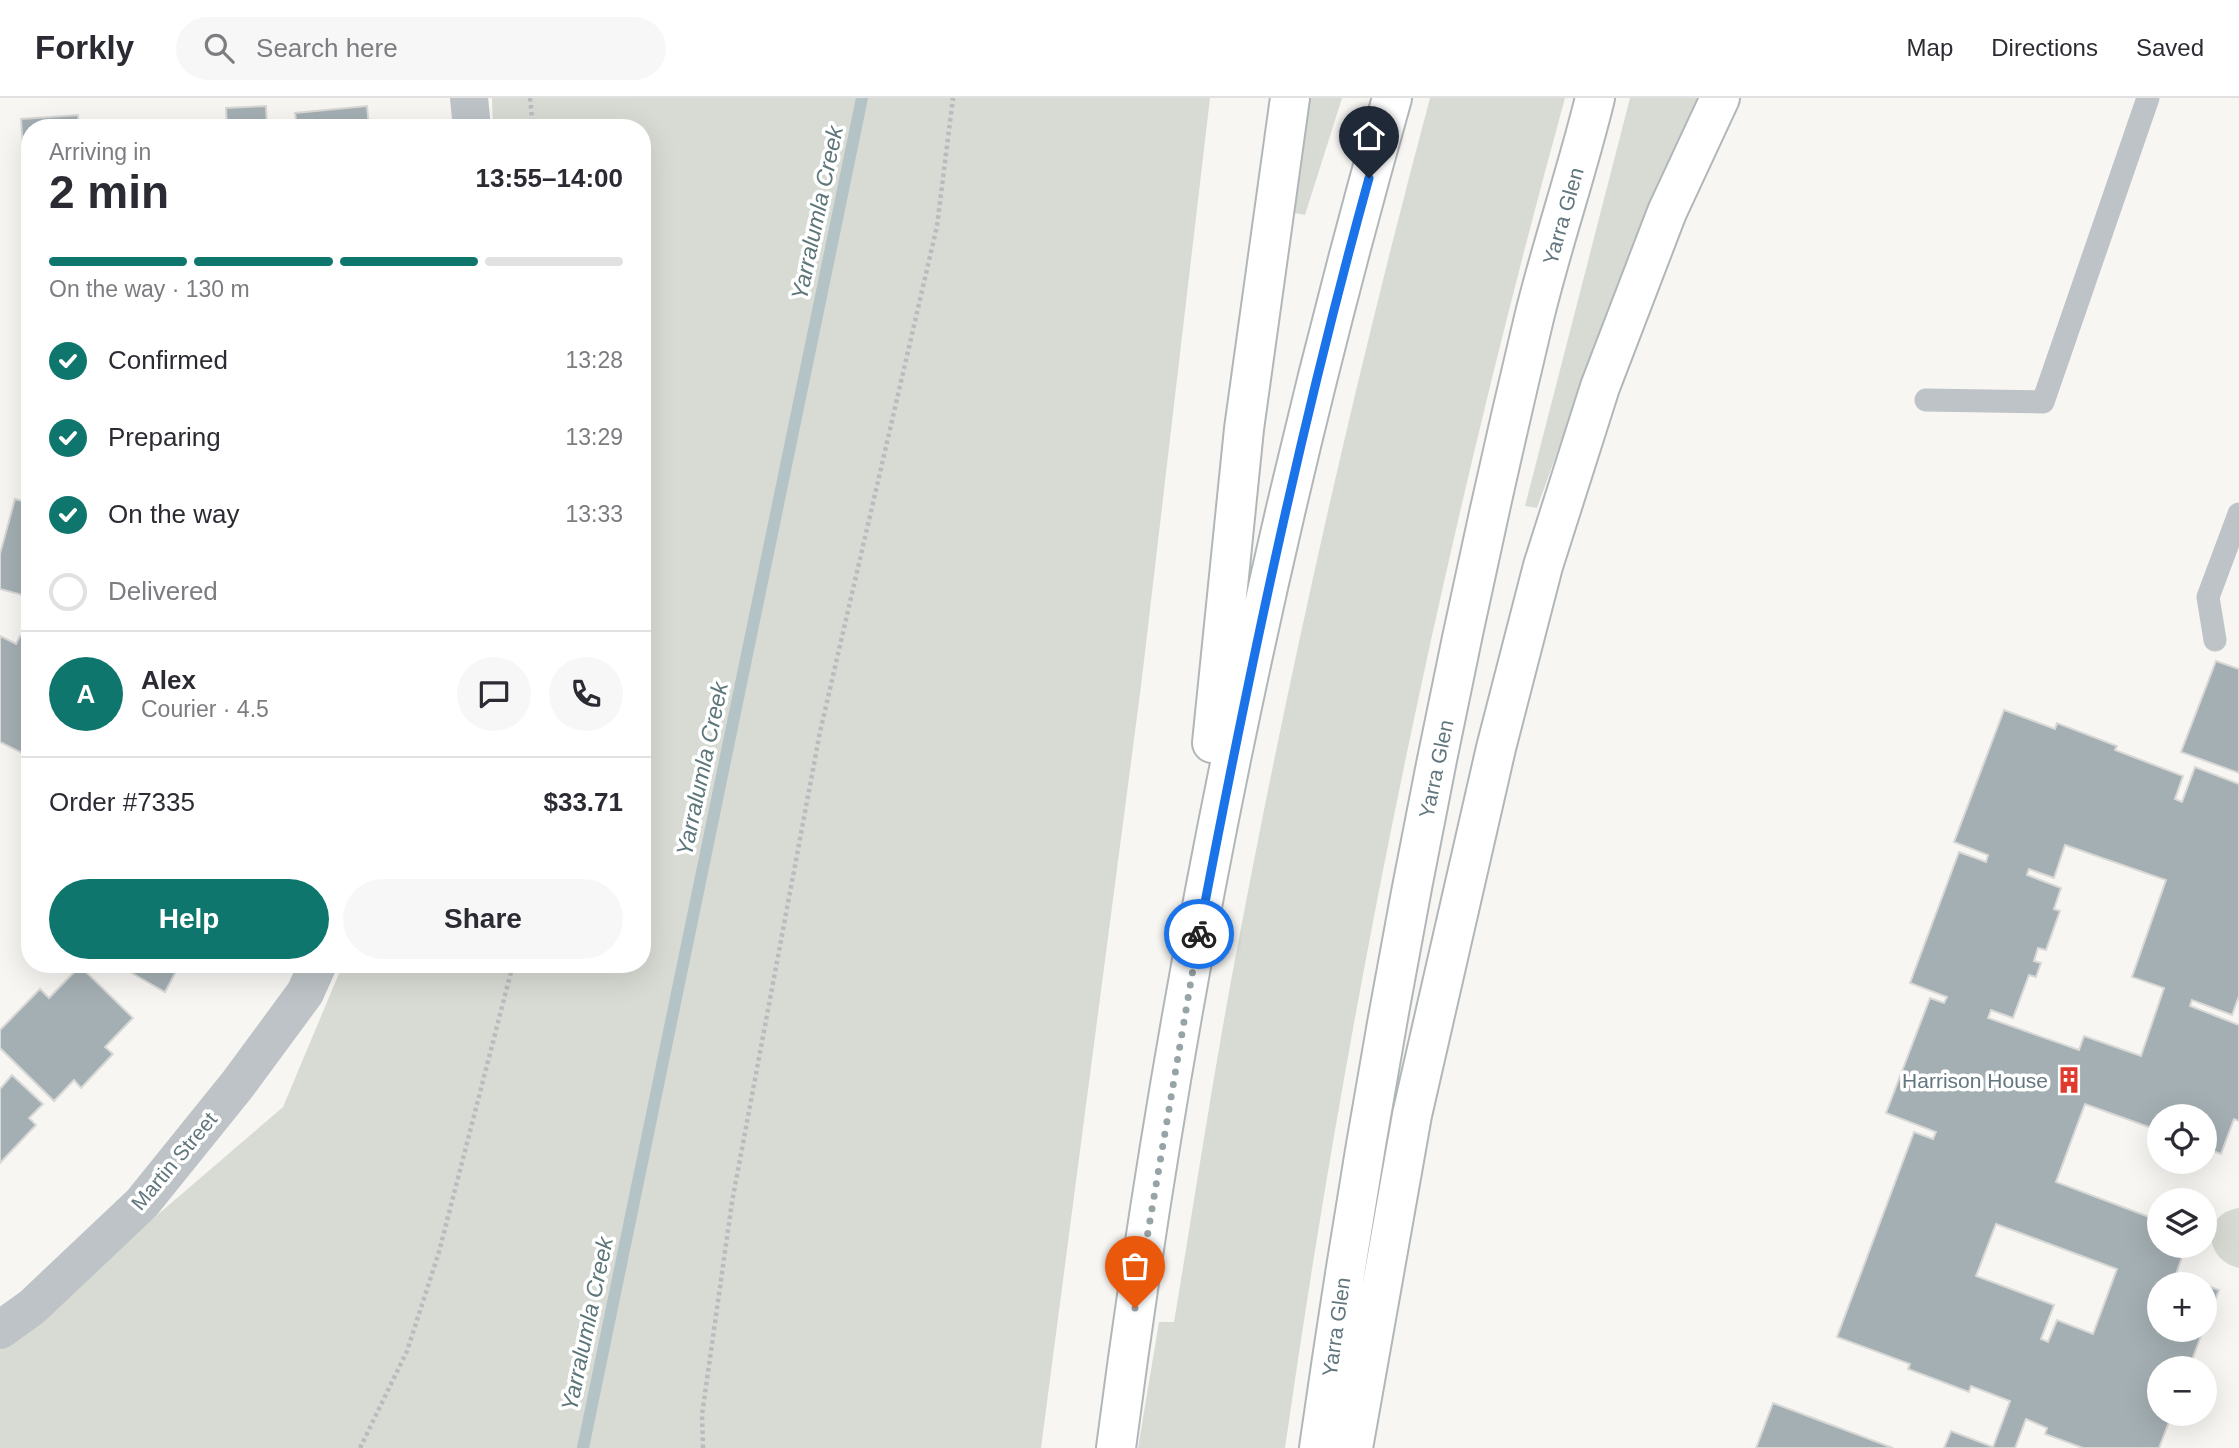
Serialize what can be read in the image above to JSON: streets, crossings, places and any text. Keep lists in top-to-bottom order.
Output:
{
  "streets": {
    "highway": ["Yarra Glen"],
    "street": ["Martin Street"]
  },
  "water": ["Yarralumla Creek"],
  "places": {
    "building": ["Harrison House"]
  },
  "page": {
    "header": "Forkly",
    "search": "Search here",
    "nav": ["Map", "Directions", "Saved"],
    "heading": ["2 min", "Arriving in", "13:55–14:00"],
    "panel": [
      "Alex",
      "Courier · 4.5",
      "Order #7335",
      "$33.71"
    ],
    "bar": "On the way · 130 m",
    "list": [
      ["Confirmed", "13:28"],
      ["Preparing", "13:29"],
      ["On the way", "13:33"],
      "Delivered"
    ],
    "round": "A",
    "buttons": ["Help", "Share"],
    "map_buttons": ["+", "−"]
  }
}
